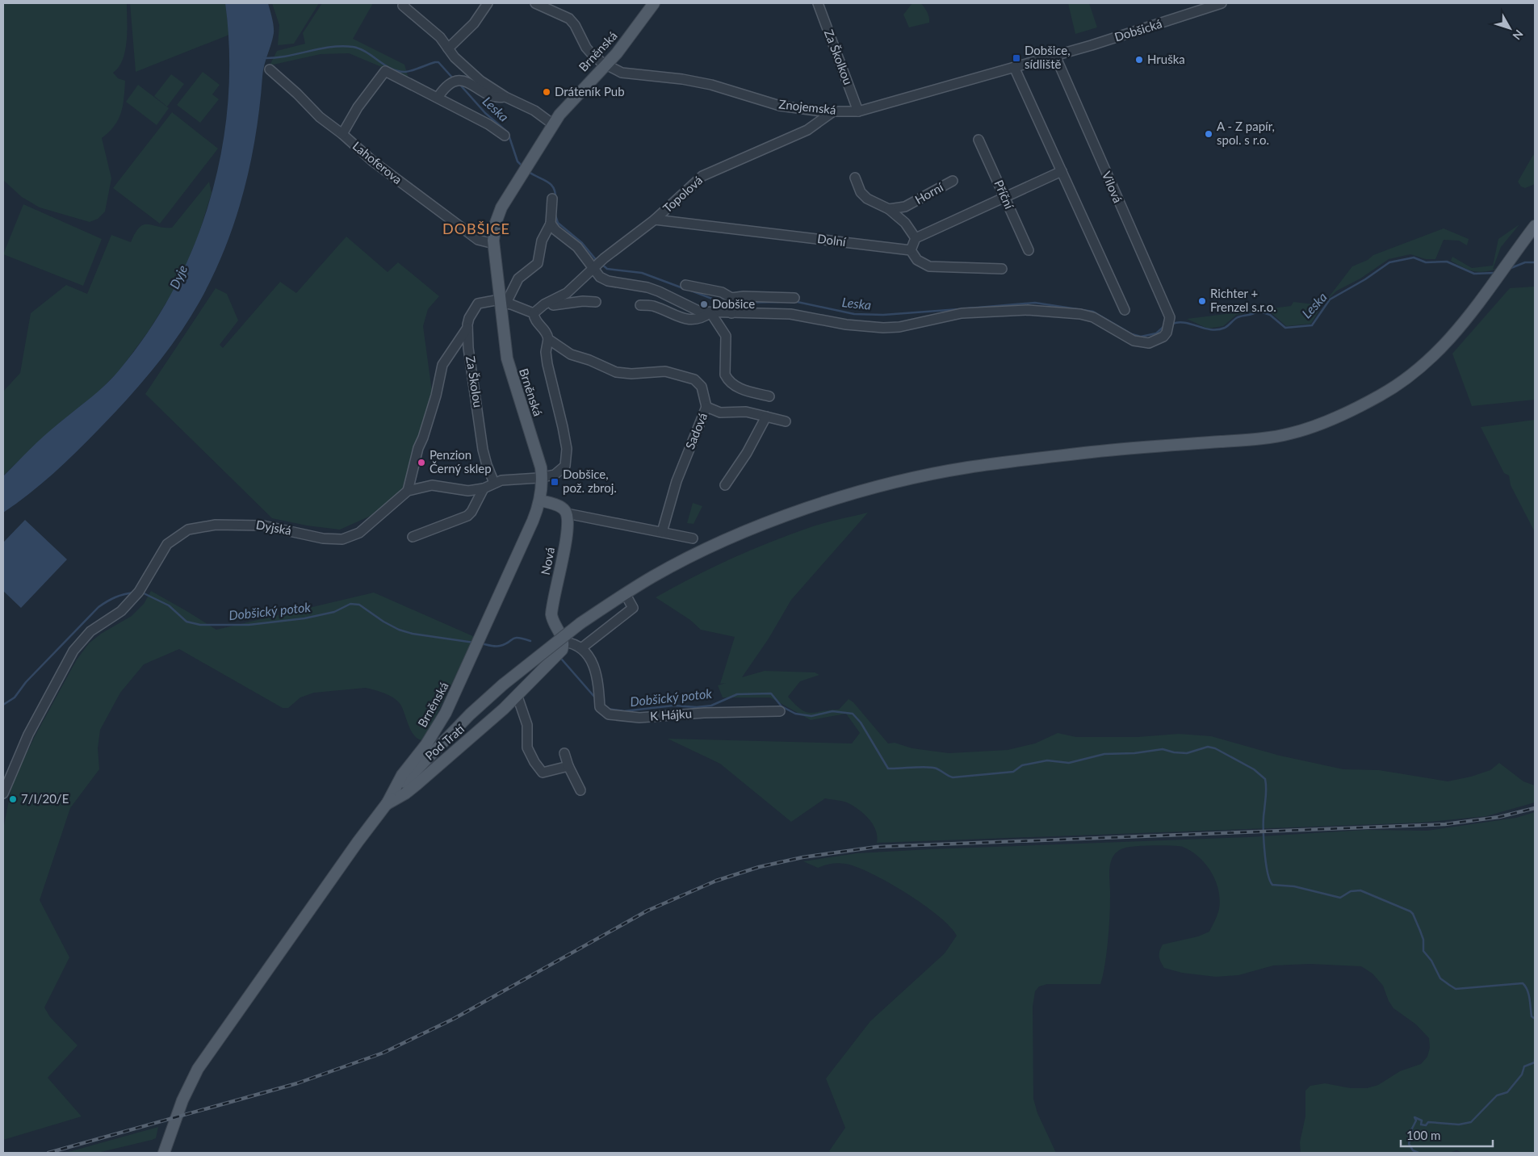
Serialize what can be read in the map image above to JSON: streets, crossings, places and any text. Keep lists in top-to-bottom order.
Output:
{
  "streets": {
    "main road": ["Brněnská", "Nová", "Pod Tratí"],
    "street": [
      "Dobšická",
      "Za Školkou",
      "Znojemská",
      "Lahoferova",
      "Vilová",
      "Horní",
      "Topolová",
      "Příční",
      "Dolní",
      "Za Školou",
      "Sadová",
      "Dyjská",
      "K Hájku"
    ]
  },
  "crossings": [
    ["Dobšická", "Znojemská"],
    ["Dobšická", "Vilová"],
    ["Brněnská", "Znojemská"],
    ["Brněnská", "Lahoferova"],
    ["Brněnská", "Za Školou"],
    ["Brněnská", "Dyjská"],
    ["Brněnská", "Pod Tratí"],
    ["Za Školkou", "Znojemská"],
    ["Znojemská", "Vilová"],
    ["Znojemská", "Topolová"],
    ["Topolová", "Dolní"],
    ["Za Školou", "Dyjská"],
    ["Nová", "Pod Tratí"]
  ],
  "districts": ["DOBŠICE"],
  "water": ["Leska", "Dyje", "Dobšický potok"],
  "places": {
    "transit": ["Dobšice, sídliště", "Dobšice, pož. zbroj."],
    "other": [
      "Hruška",
      "Dráteník Pub",
      "A - Z papír, spol. s r.o.",
      "Richter + Frenzel s.r.o.",
      "Dobšice",
      "Penzion Černý sklep",
      "7/I/20/E"
    ]
  },
  "scale_bar": "100 m",
  "north": "bottom right"
}
